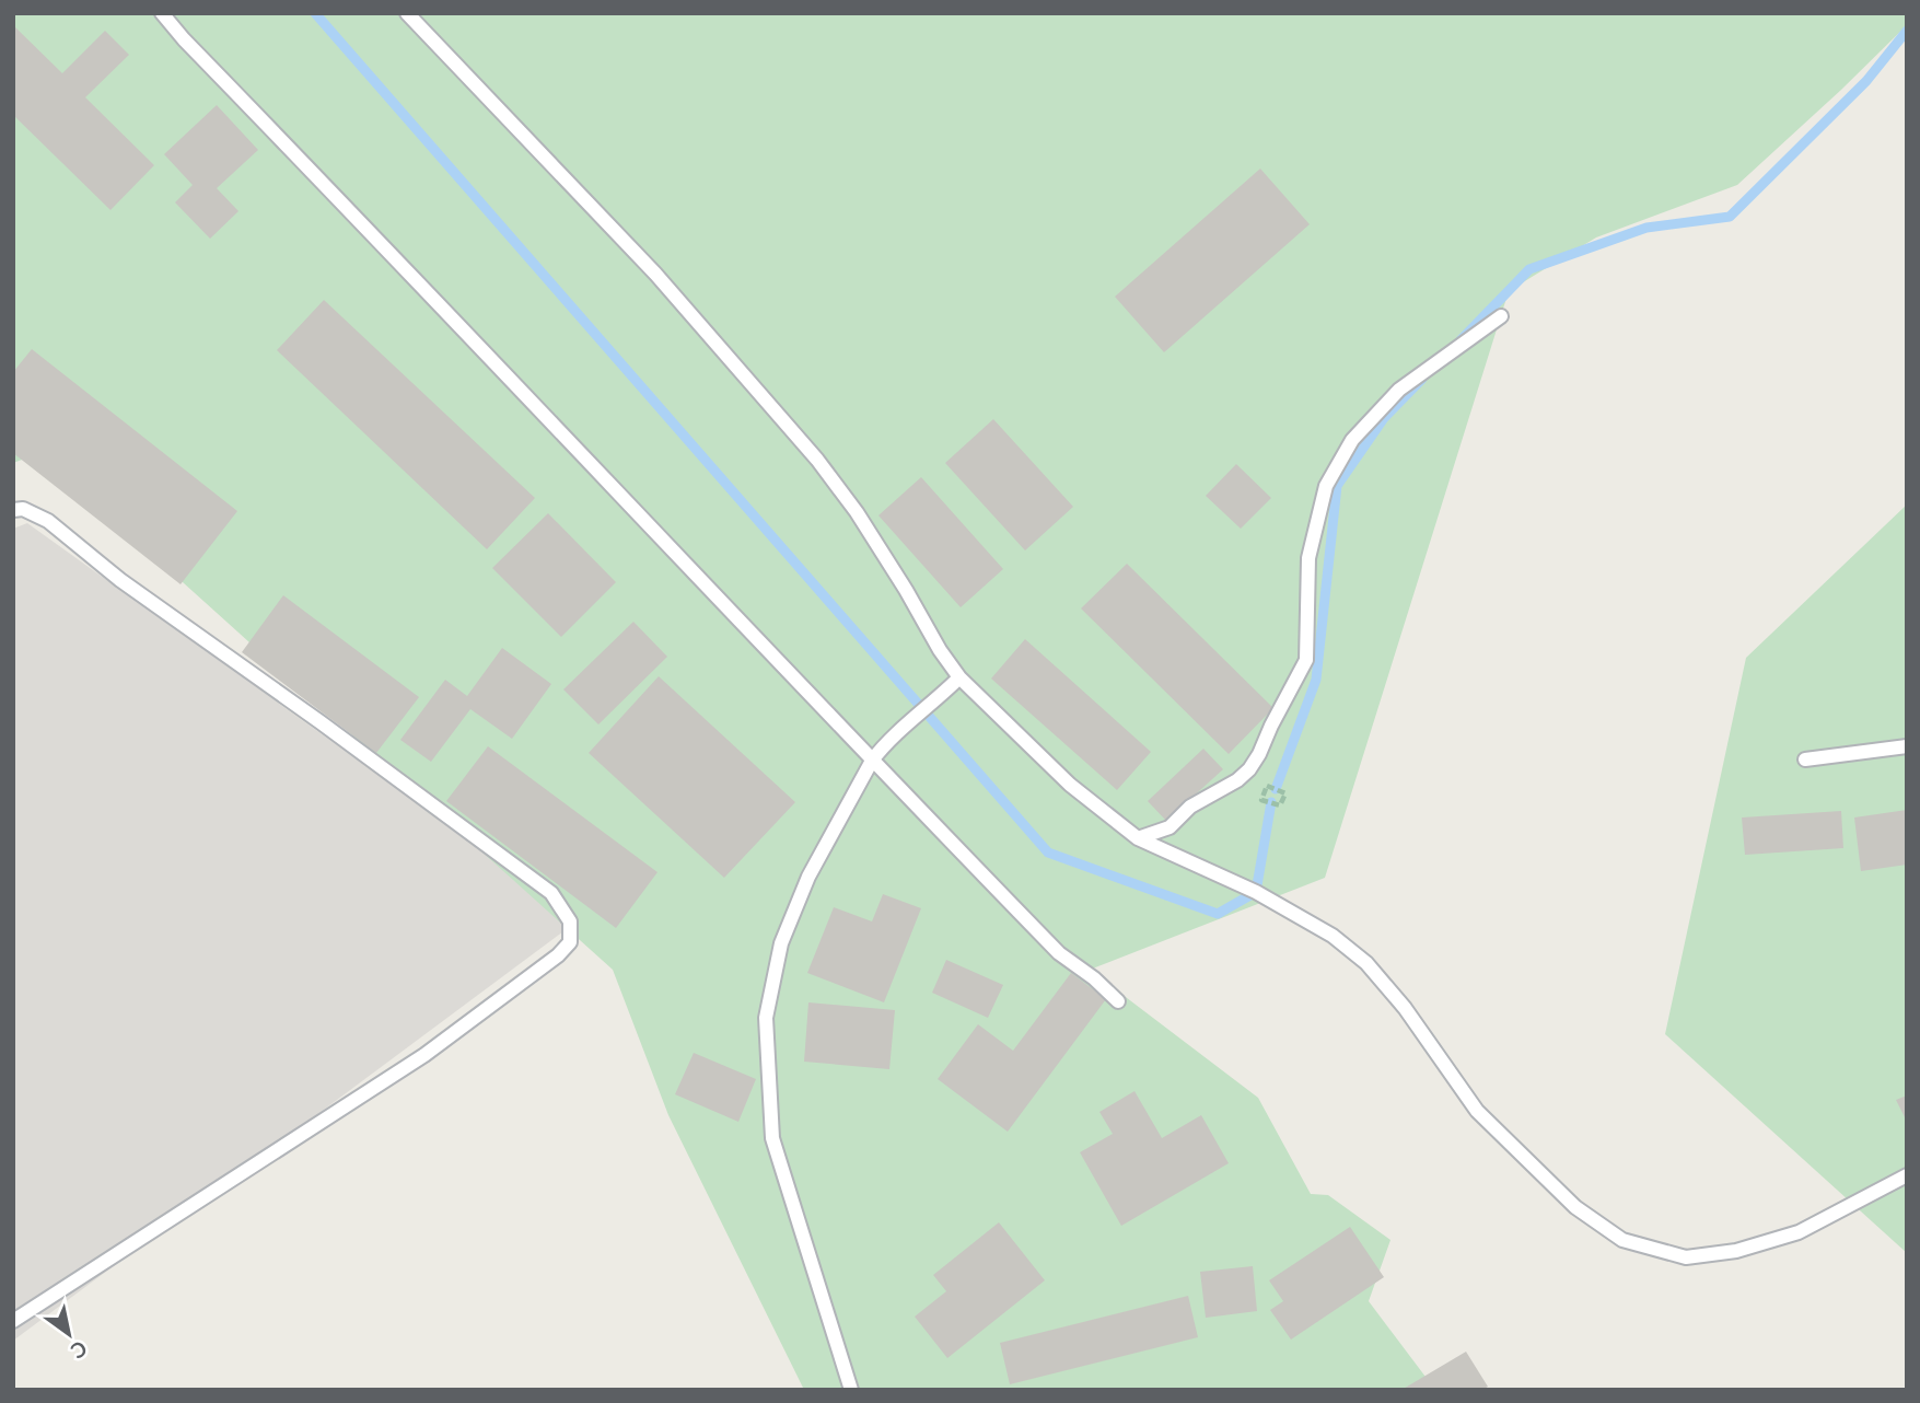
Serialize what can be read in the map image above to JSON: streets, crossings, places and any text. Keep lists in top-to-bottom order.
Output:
{
  "north": "bottom right"
}
